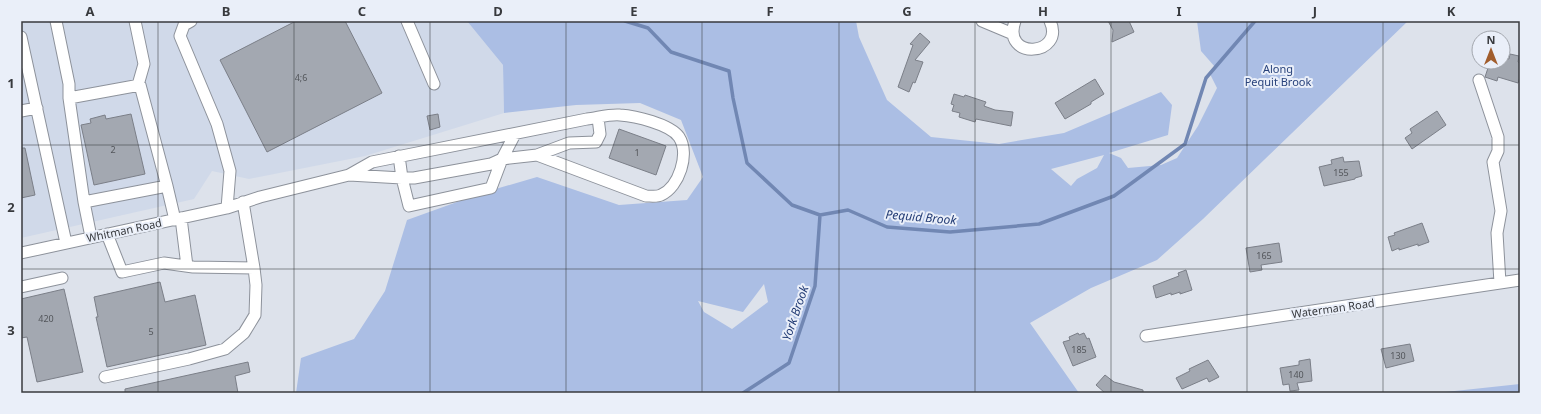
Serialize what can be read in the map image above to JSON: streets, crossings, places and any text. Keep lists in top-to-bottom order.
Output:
{
  "streets": {
    "street": ["Whitman Road", "Waterman Road"]
  },
  "water": ["Pequid Brook", "York Brook"],
  "parks": ["Along Pequit Brook"],
  "house_numbers": [
    "4;6",
    "2",
    "1",
    "155",
    "165",
    "420",
    "5",
    "185",
    "130",
    "140"
  ],
  "north": "top",
  "grid": {
    "columns": [
      "A",
      "B",
      "C",
      "D",
      "E",
      "F",
      "G",
      "H",
      "I",
      "J",
      "K"
    ],
    "rows": ["1", "2", "3"]
  }
}
